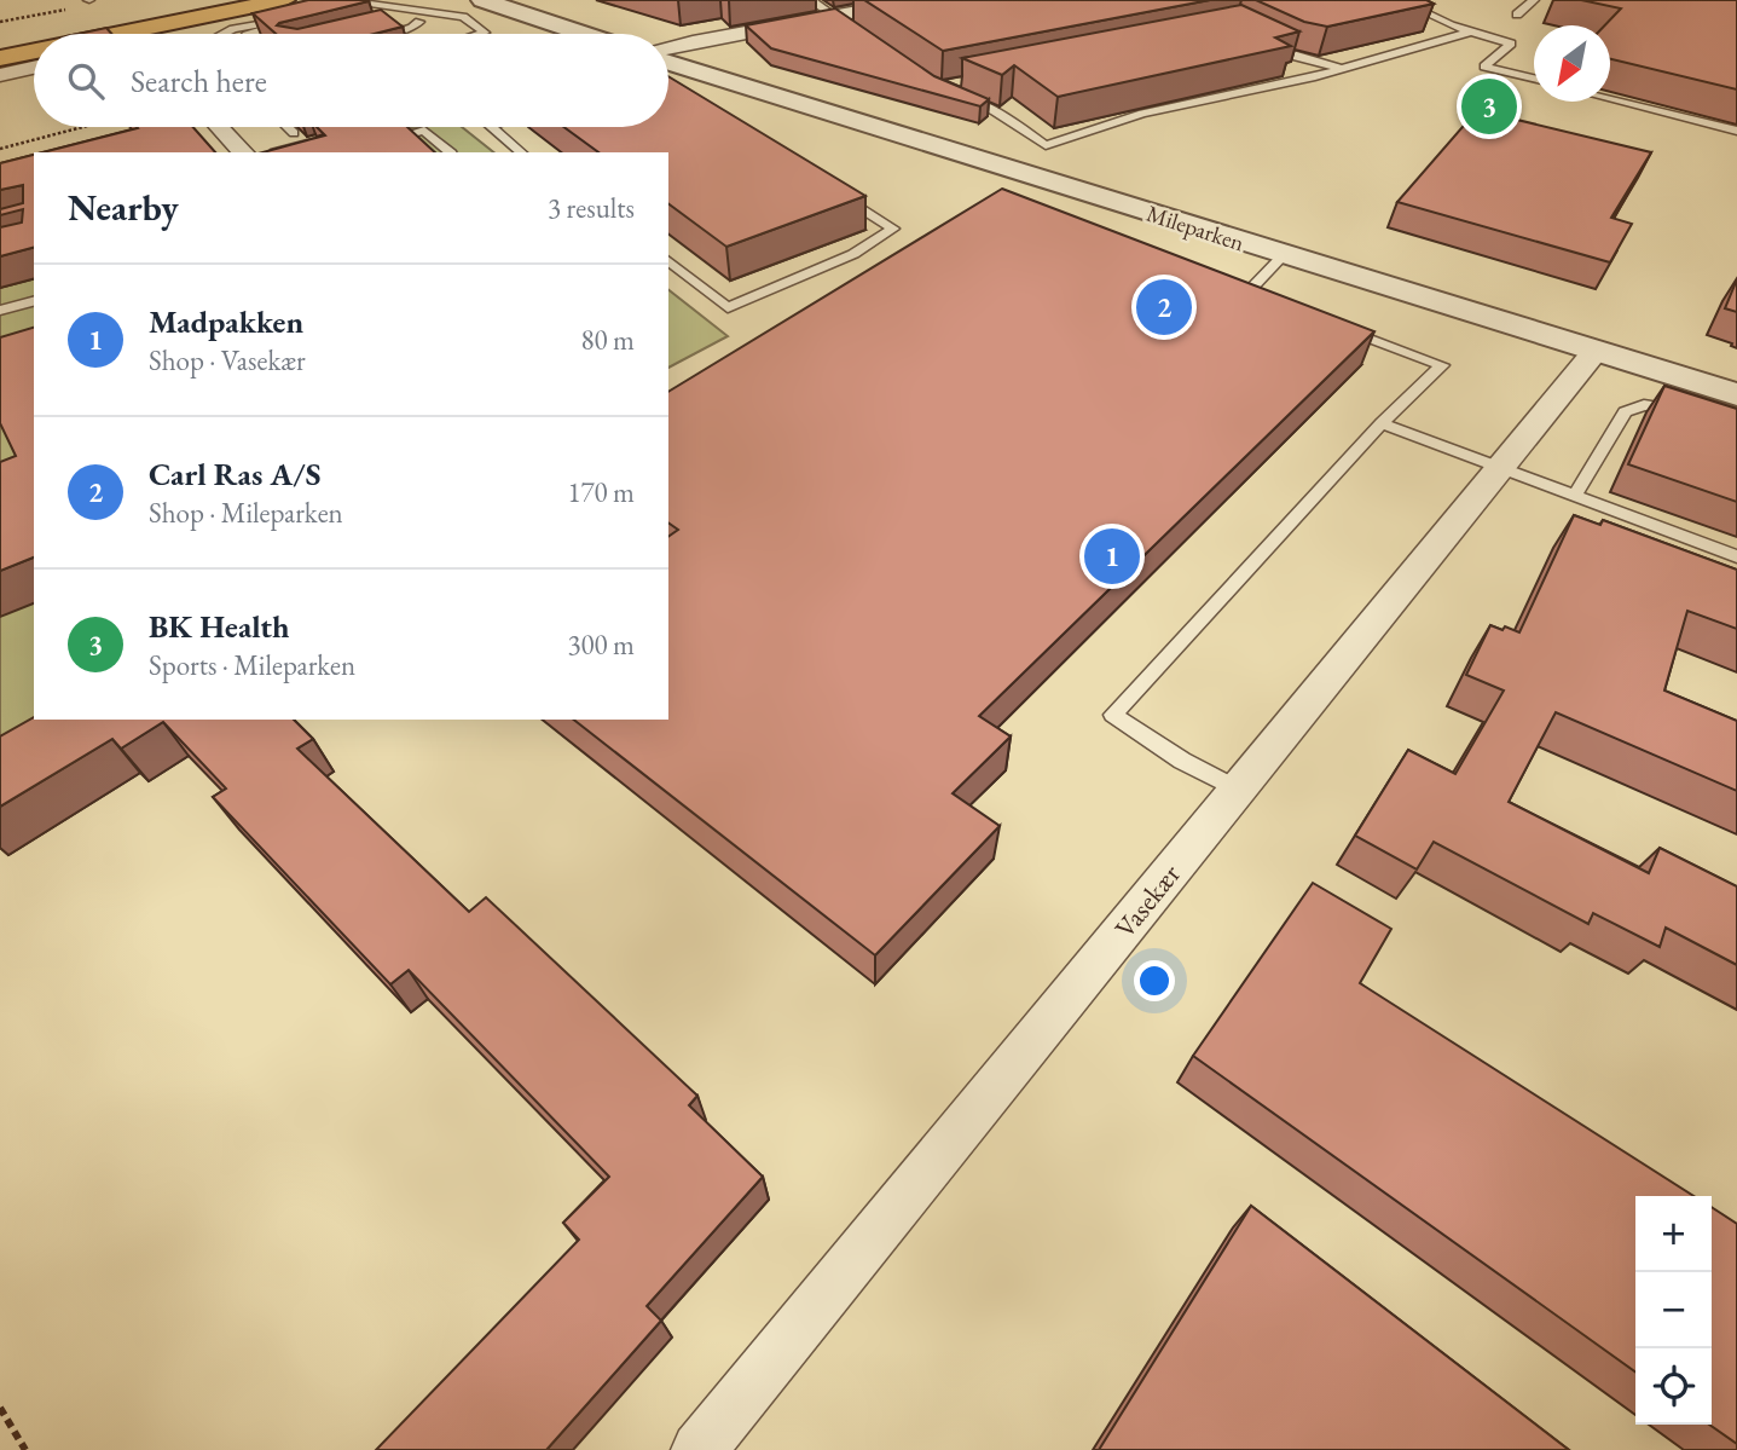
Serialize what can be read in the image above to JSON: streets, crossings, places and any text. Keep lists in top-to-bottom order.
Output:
{
  "streets": {
    "street": ["Mileparken", "Vasekær"]
  },
  "crossings": [
    ["Mileparken", "Vasekær"]
  ],
  "north": "bottom left",
  "page": {
    "search": "Search here",
    "pins": ["3", "2", "1"],
    "heading": ["Nearby", "3 results"],
    "list": [
      {
        "mark": "1",
        "name": "Madpakken",
        "note": "Shop · Vasekær",
        "value": "80 m"
      },
      {
        "mark": "2",
        "name": "Carl Ras A/S",
        "note": "Shop · Mileparken",
        "value": "170 m"
      },
      {
        "mark": "3",
        "name": "BK Health",
        "note": "Sports · Mileparken",
        "value": "300 m"
      }
    ],
    "map_buttons": ["+", "−"]
  }
}
